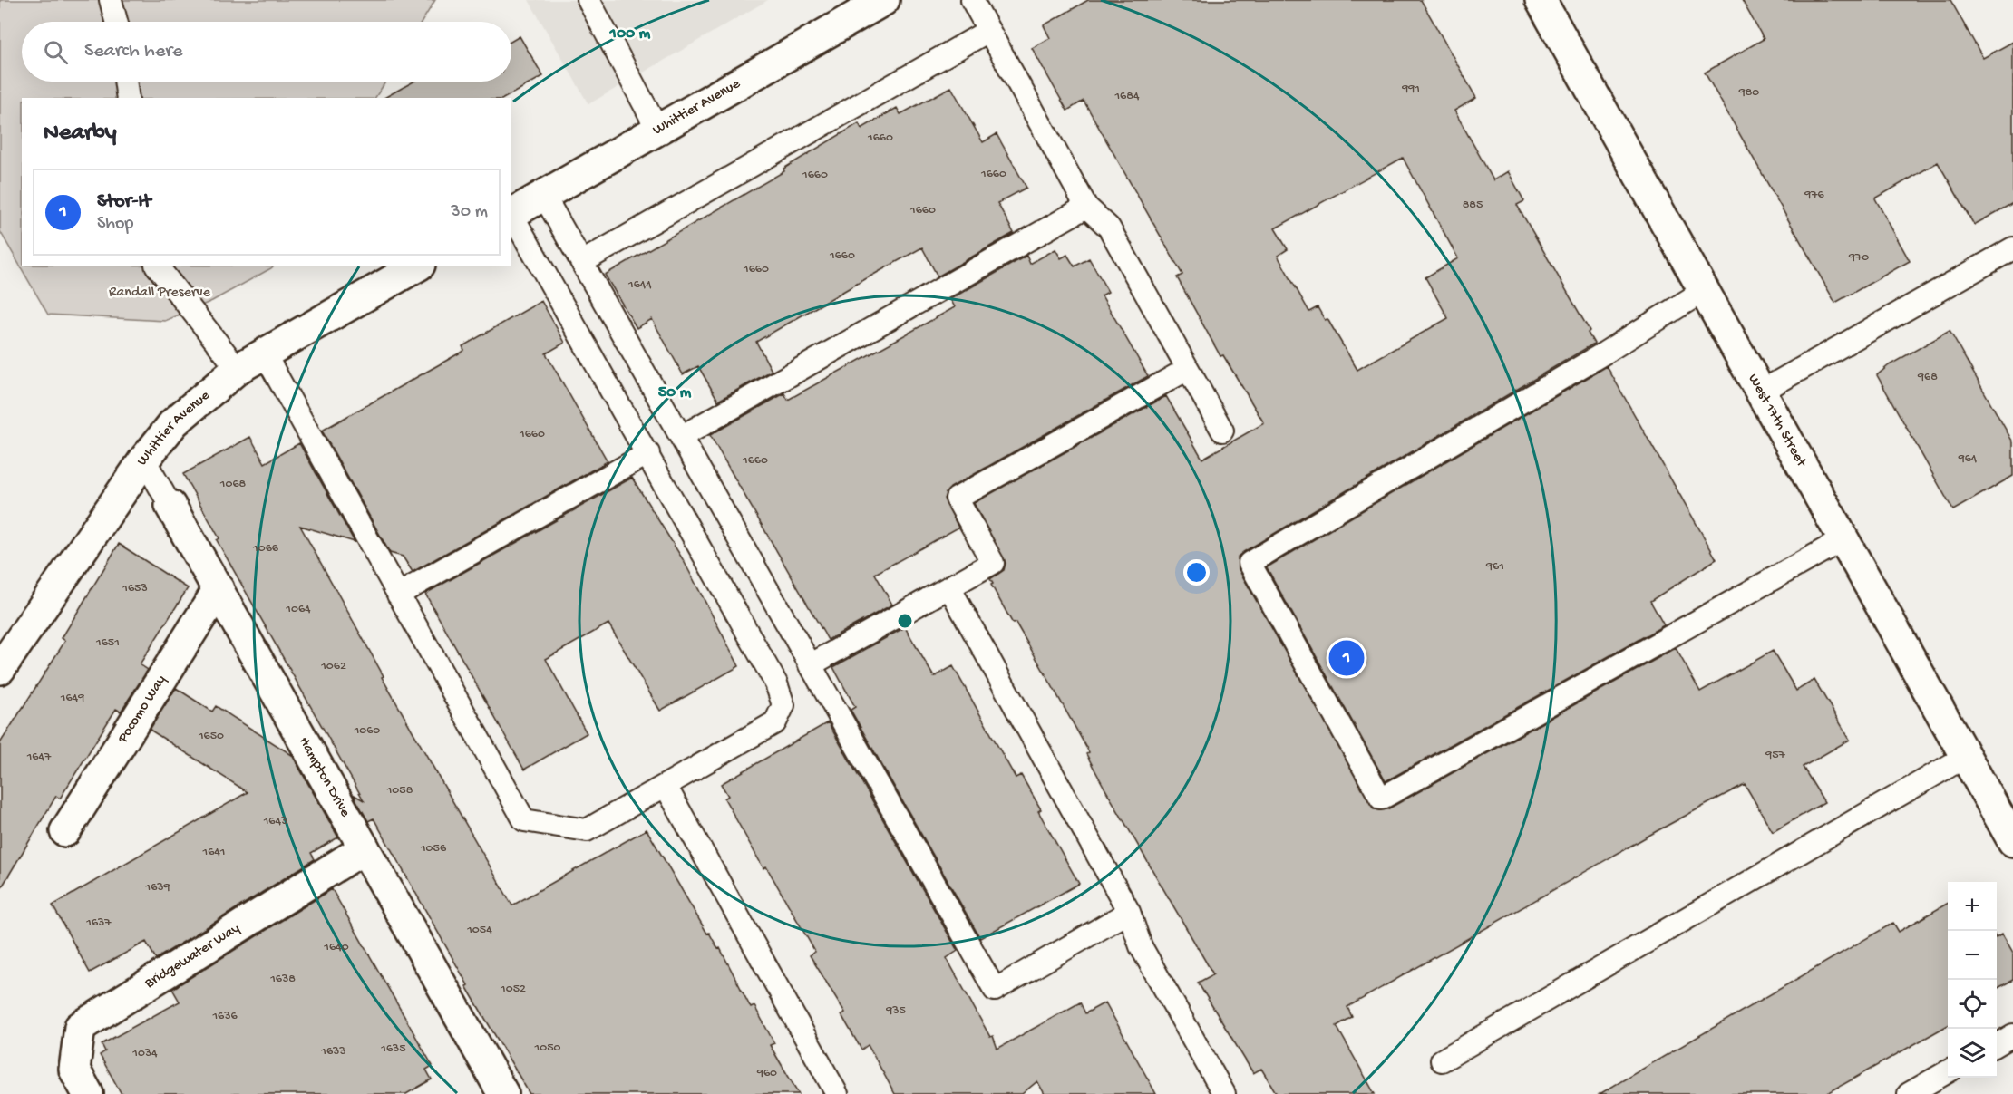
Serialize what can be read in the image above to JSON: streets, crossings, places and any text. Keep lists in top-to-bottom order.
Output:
{
  "streets": {
    "street": [
      "Whittier Avenue",
      "West 17th Street",
      "Pocomo Way",
      "Hampton Drive",
      "Bridgewater Way"
    ]
  },
  "crossings": [
    ["Whittier Avenue", "Hampton Drive"],
    ["Pocomo Way", "Hampton Drive"],
    ["Hampton Drive", "Bridgewater Way"]
  ],
  "parks": ["Randall Preserve"],
  "house_numbers": [
    "991",
    "980",
    "1684",
    "1660",
    "1660",
    "1660",
    "976",
    "885",
    "1660",
    "1660",
    "970",
    "1660",
    "1644",
    "968",
    "1660",
    "964",
    "1660",
    "1068",
    "1066",
    "961",
    "1653",
    "1064",
    "1651",
    "1062",
    "1649",
    "1060",
    "1650",
    "957",
    "1647",
    "1058",
    "1643",
    "1056",
    "1641",
    "1639",
    "1637",
    "1054",
    "1640",
    "1638",
    "1052",
    "935",
    "1636",
    "1050",
    "1635",
    "1633",
    "1034",
    "960"
  ],
  "page": {
    "search": "Search here",
    "heading": "Nearby",
    "list": [
      {
        "mark": "1",
        "name": "Stor-It",
        "note": "Shop",
        "value": "30 m"
      }
    ],
    "pins": "1",
    "map_buttons": ["+", "−"]
  },
  "rings": ["100 m", "50 m"]
}
